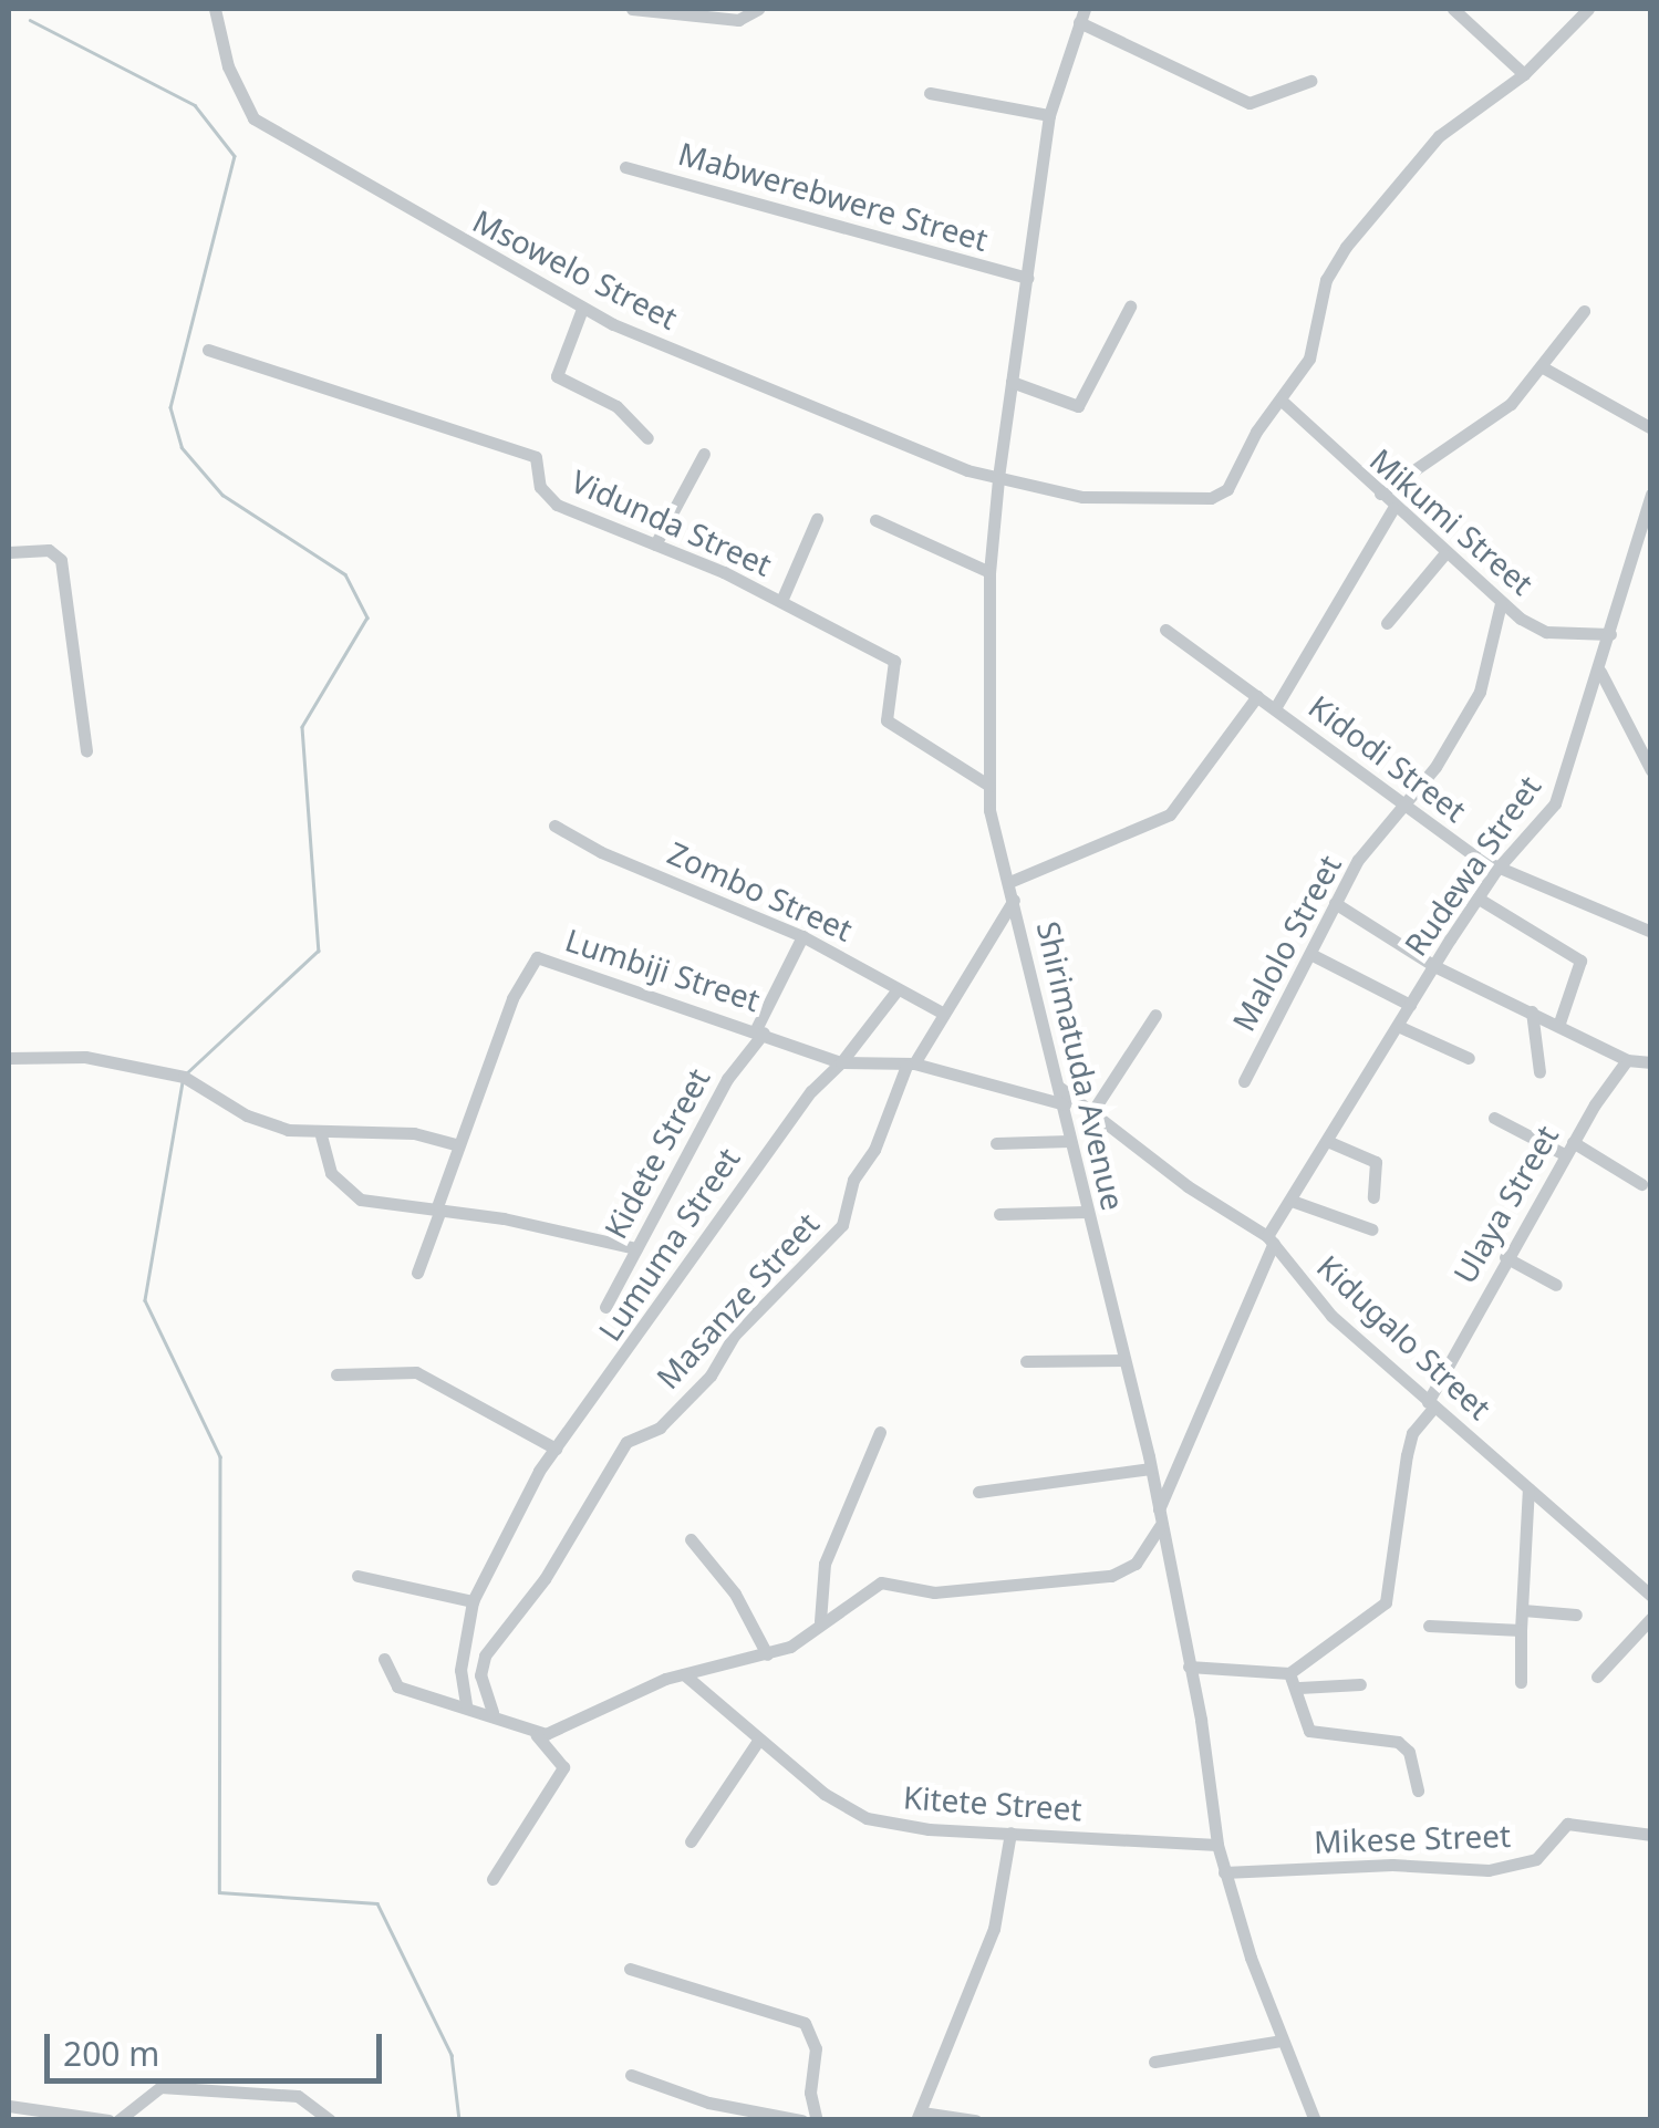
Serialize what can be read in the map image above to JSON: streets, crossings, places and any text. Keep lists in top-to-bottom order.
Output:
{
  "streets": {
    "street": [
      "Mabwerebwere Street",
      "Msowelo Street",
      "Mikumi Street",
      "Vidunda Street",
      "Kidodi Street",
      "Rudewa Street",
      "Zombo Street",
      "Malolo Street",
      "Lumbiji Street",
      "Shirimatuda Avenue",
      "Kidete Street",
      "Ulaya Street",
      "Lumuma Street",
      "Masanze Street",
      "Kidugalo Street",
      "Kitete Street",
      "Mikese Street"
    ]
  },
  "crossings": [
    ["Mabwerebwere Street", "Shirimatuda Avenue"],
    ["Msowelo Street", "Mikumi Street"],
    ["Msowelo Street", "Shirimatuda Avenue"],
    ["Mikumi Street", "Rudewa Street"],
    ["Mikumi Street", "Malolo Street"],
    ["Vidunda Street", "Shirimatuda Avenue"],
    ["Kidodi Street", "Rudewa Street"],
    ["Kidodi Street", "Malolo Street"],
    ["Rudewa Street", "Shirimatuda Avenue"],
    ["Rudewa Street", "Kidugalo Street"],
    ["Zombo Street", "Kidete Street"],
    ["Zombo Street", "Lumuma Street"],
    ["Lumbiji Street", "Kidete Street"],
    ["Lumbiji Street", "Lumuma Street"],
    ["Shirimatuda Avenue", "Kidugalo Street"],
    ["Shirimatuda Avenue", "Kitete Street"],
    ["Shirimatuda Avenue", "Mikese Street"],
    ["Ulaya Street", "Kidugalo Street"]
  ],
  "scale_bar": "200 m"
}
